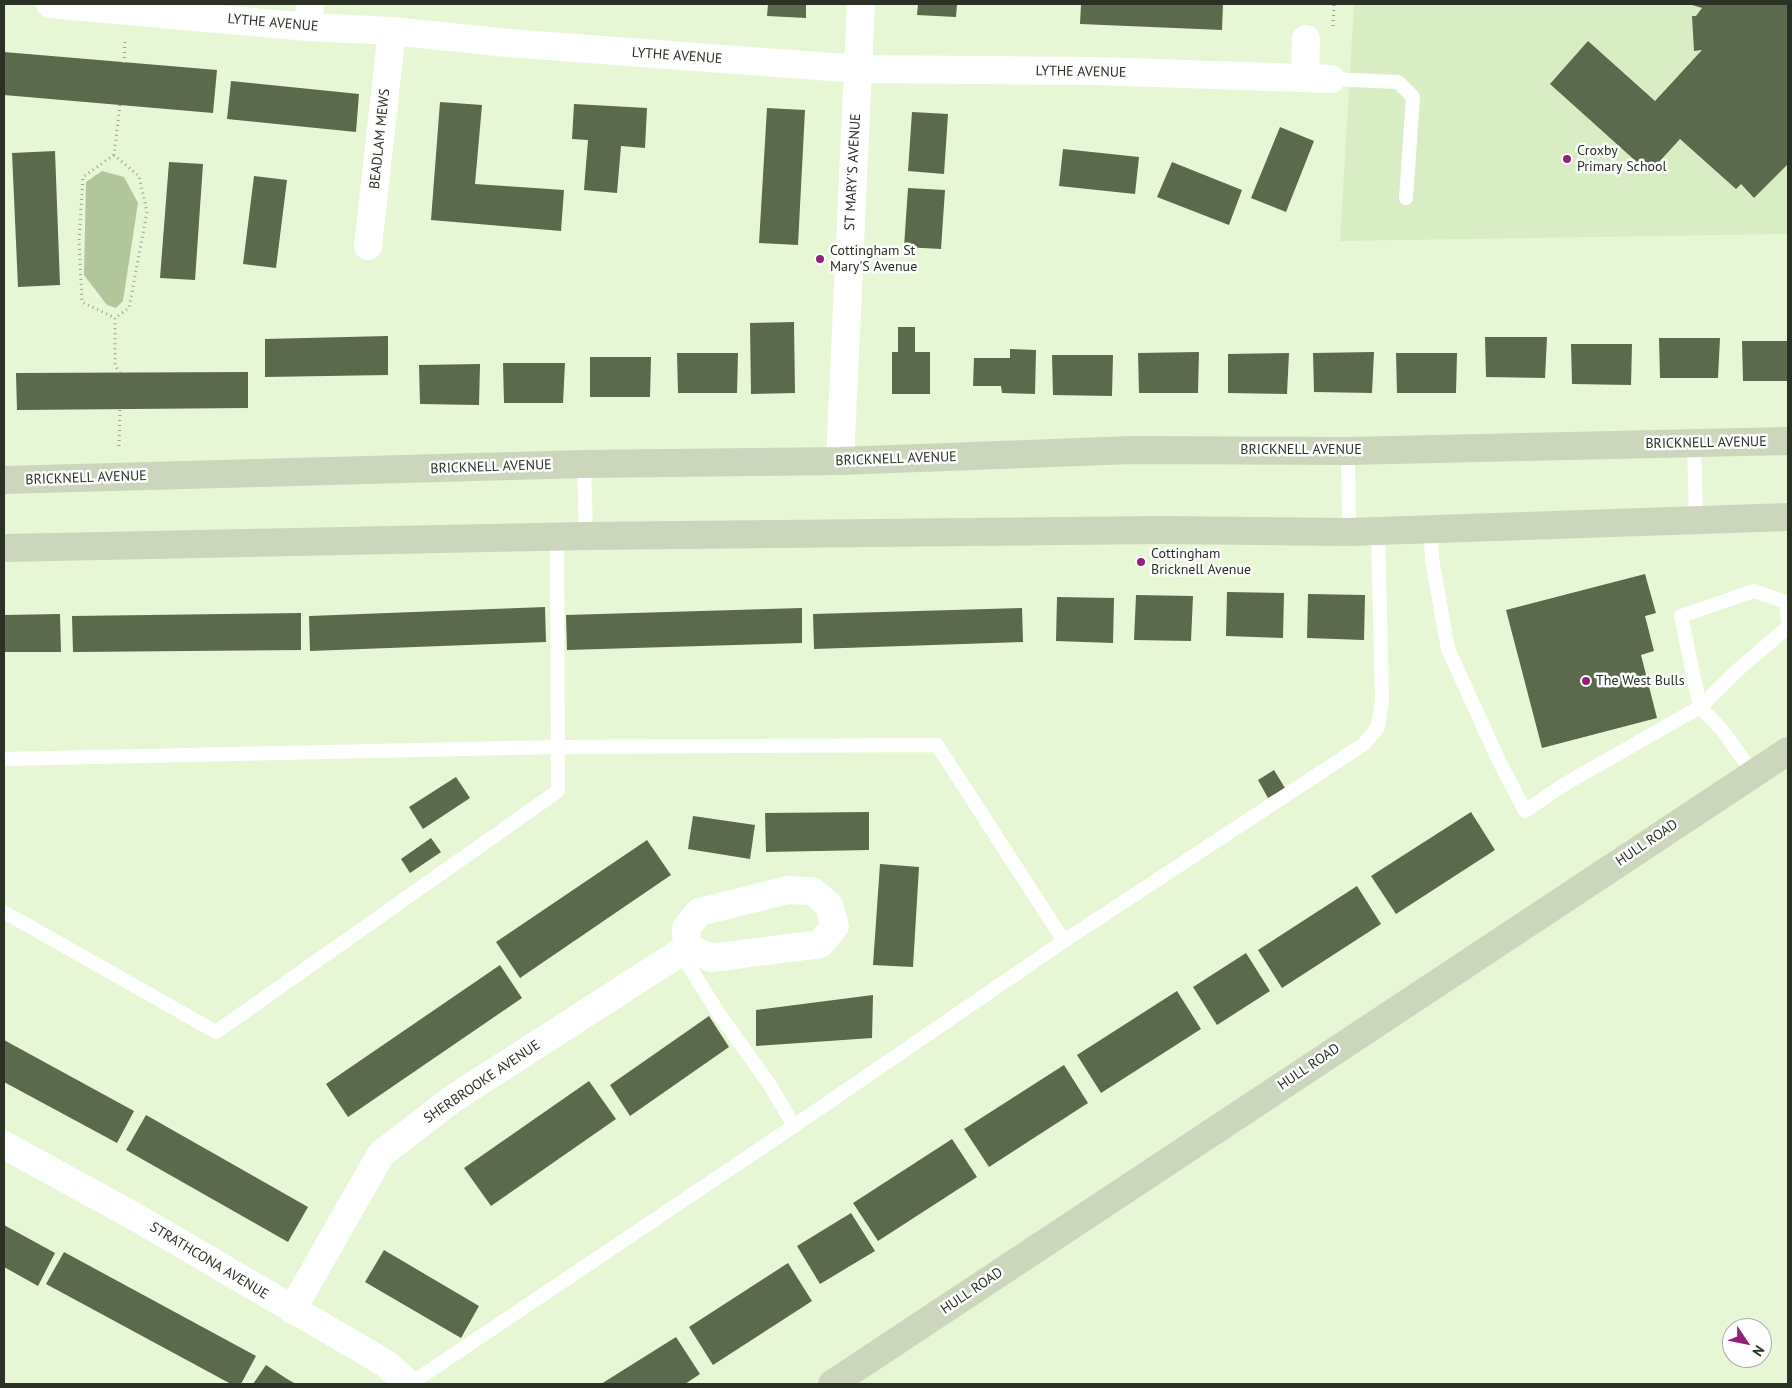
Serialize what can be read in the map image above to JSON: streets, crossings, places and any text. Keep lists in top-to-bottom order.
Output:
{
  "streets": {
    "street": [
      "LYTHE AVENUE",
      "BEADLAM MEWS",
      "ST MARY'S AVENUE",
      "BRICKNELL AVENUE",
      "HULL ROAD",
      "SHERBROOKE AVENUE",
      "STRATHCONA AVENUE"
    ]
  },
  "crossings": [
    ["LYTHE AVENUE", "BEADLAM MEWS"],
    ["LYTHE AVENUE", "ST MARY'S AVENUE"],
    ["ST MARY'S AVENUE", "BRICKNELL AVENUE"],
    ["SHERBROOKE AVENUE", "STRATHCONA AVENUE"]
  ],
  "places": [
    "Croxby Primary School",
    "Cottingham St Mary'S Avenue",
    "Cottingham Bricknell Avenue",
    "The West Bulls"
  ],
  "north": "bottom right"
}
